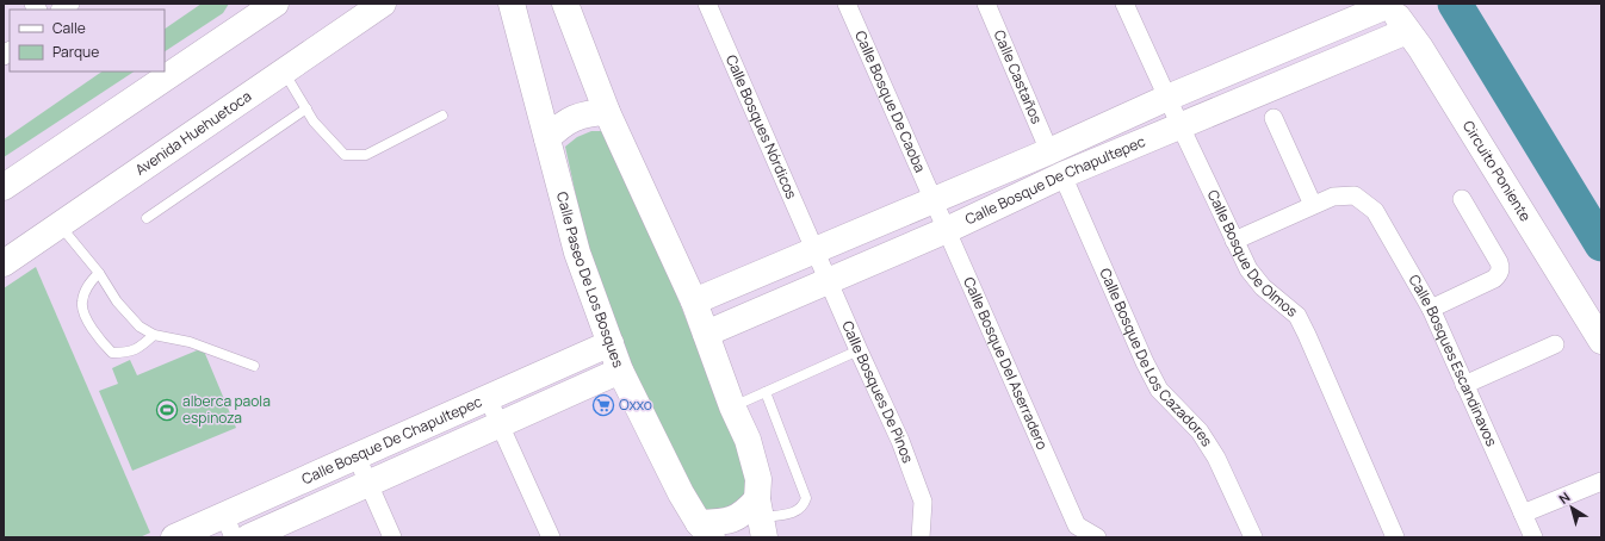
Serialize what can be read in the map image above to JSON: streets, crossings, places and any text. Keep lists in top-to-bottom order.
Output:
{
  "streets": {
    "street": [
      "Calle Castaños",
      "Calle Bosque De Caoba",
      "Calle Bosques Nórdicos",
      "Avenida Huehuetoca",
      "Circuito Poniente",
      "Calle Bosque De Chapultepec",
      "Calle Bosque De Olmos",
      "Calle Paseo De Los Bosques",
      "Calle Bosque De Los Cazadores",
      "Calle Bosques Escandinavos",
      "Calle Bosque Del Aserradero",
      "Calle Bosques De Pinos"
    ]
  },
  "crossings": [
    ["Calle Castaños", "Calle Bosque De Chapultepec"],
    ["Calle Bosque De Caoba", "Calle Bosque De Chapultepec"],
    ["Calle Bosque De Caoba", "Calle Bosque Del Aserradero"],
    ["Calle Bosques Nórdicos", "Calle Bosque De Chapultepec"],
    ["Calle Bosques Nórdicos", "Calle Bosques De Pinos"],
    ["Circuito Poniente", "Calle Bosque De Chapultepec"],
    ["Calle Bosque De Chapultepec", "Calle Bosque De Olmos"],
    ["Calle Bosque De Chapultepec", "Calle Paseo De Los Bosques"],
    ["Calle Bosque De Chapultepec", "Calle Bosque De Los Cazadores"],
    ["Calle Bosque De Chapultepec", "Calle Bosque Del Aserradero"],
    ["Calle Bosque De Chapultepec", "Calle Bosques De Pinos"]
  ],
  "places": {
    "supermarket": ["Oxxo"],
    "sports": ["alberca paola espinoza"]
  },
  "legend": ["Calle", "Parque"],
  "north": "top left"
}
